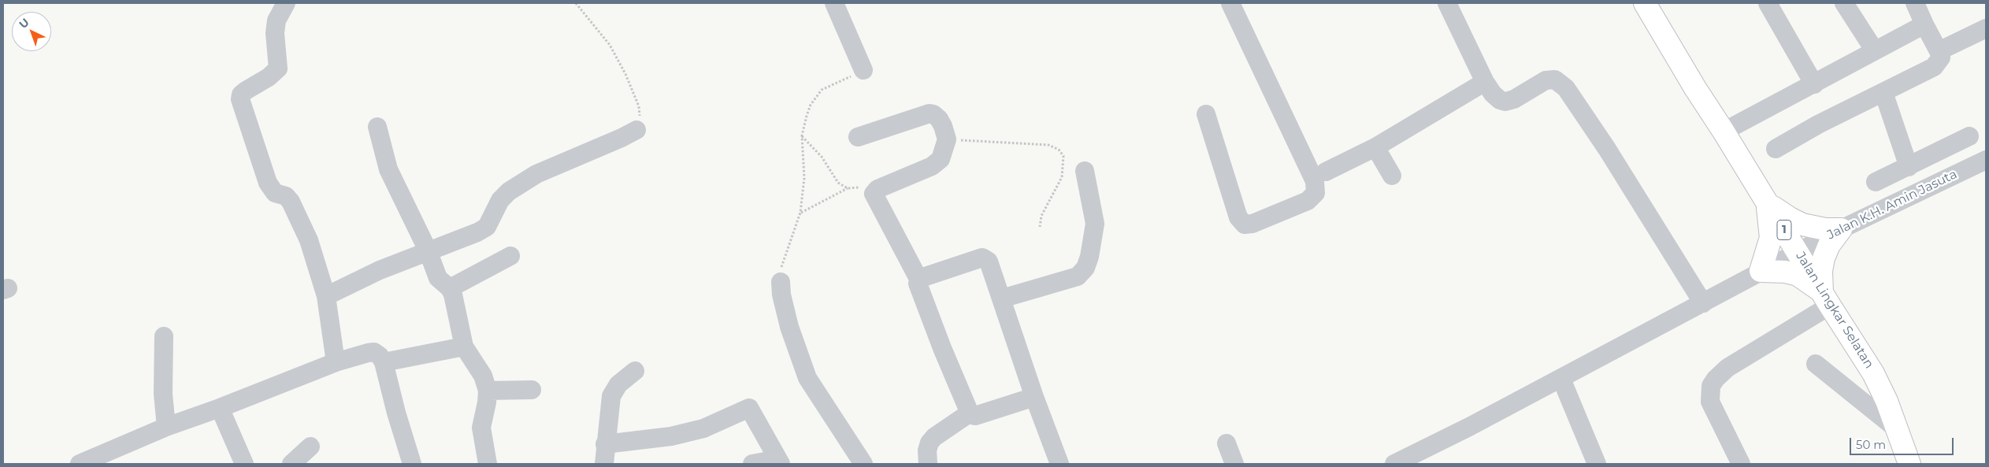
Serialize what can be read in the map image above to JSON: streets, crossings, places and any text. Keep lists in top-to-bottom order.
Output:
{
  "streets": {
    "highway": ["1", "Jalan Lingkar Selatan"],
    "street": ["Jalan K.H. Amin Jasuta"]
  },
  "crossings": [
    ["Jalan K.H. Amin Jasuta", "Jalan Lingkar Selatan"]
  ],
  "scale_bar": "50 m",
  "north": "top left"
}
